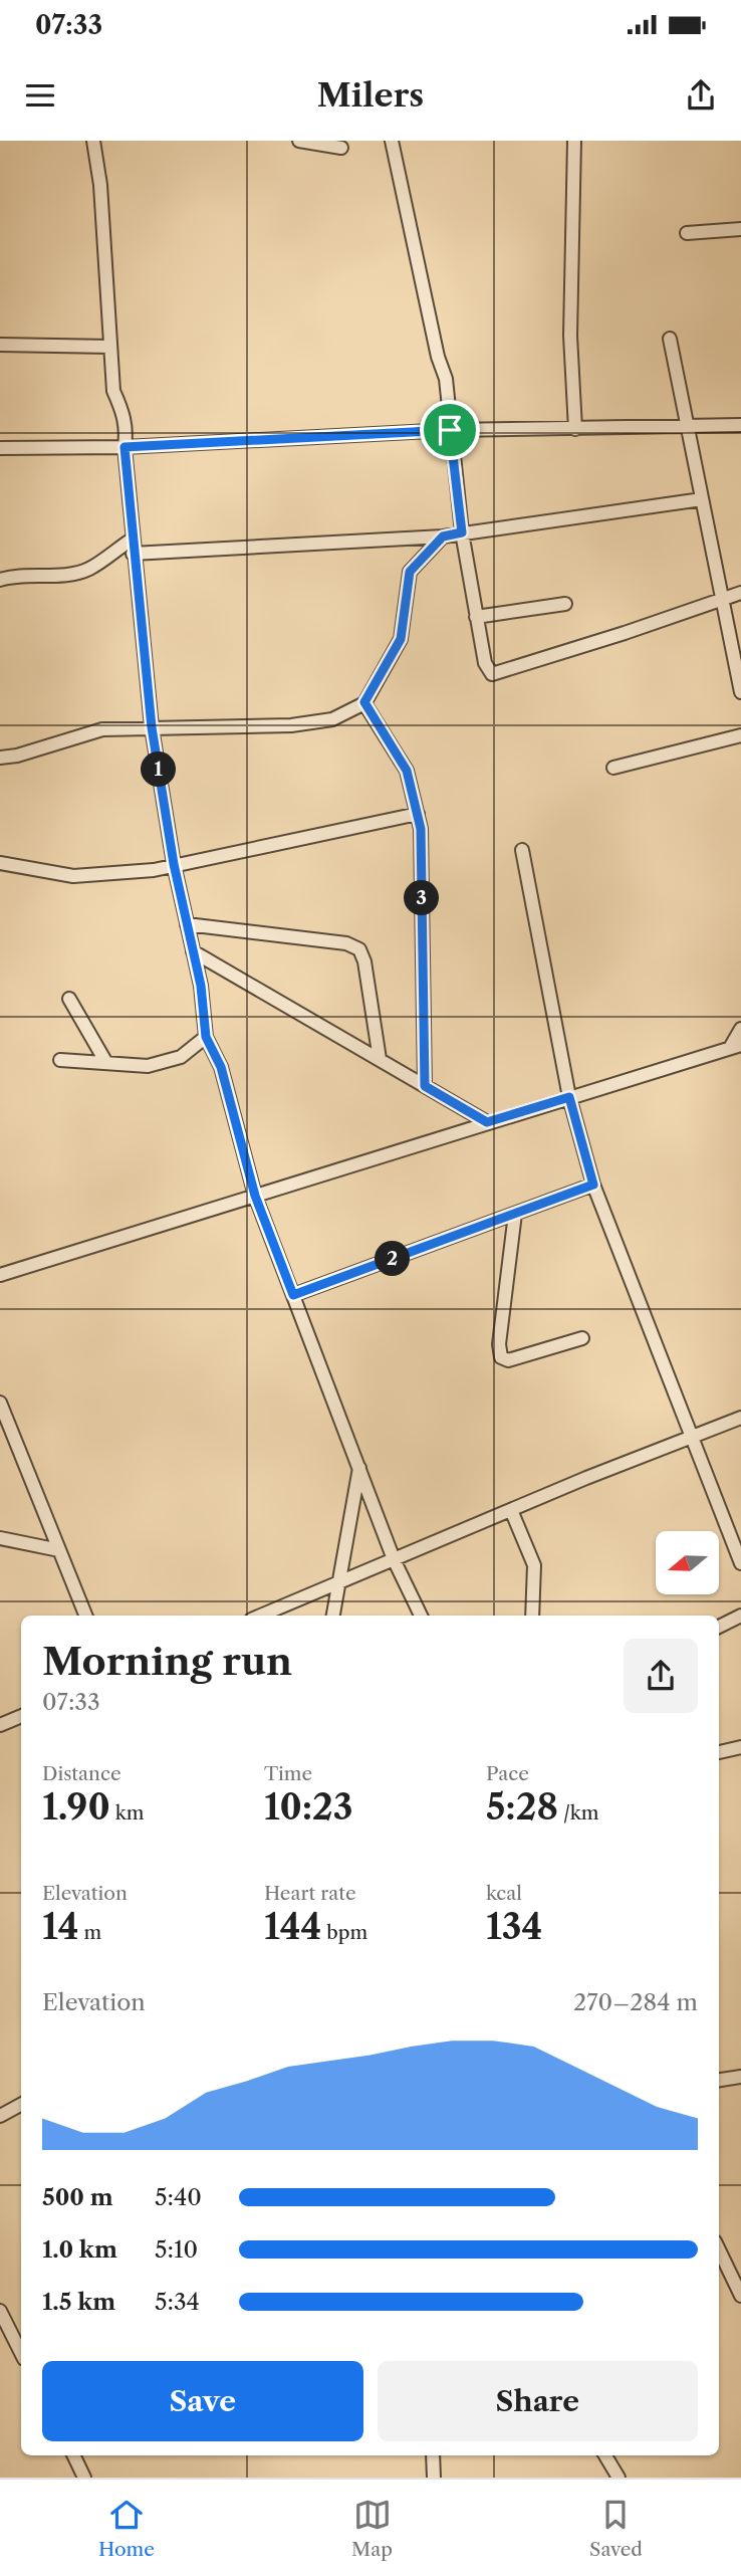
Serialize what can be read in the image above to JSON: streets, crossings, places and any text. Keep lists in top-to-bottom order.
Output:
{
  "north": "left",
  "page": {
    "status": "07:33",
    "header": "Milers",
    "pins": ["1", "3", "2"],
    "heading": ["Morning run", "07:33"],
    "stats": [
      ["Distance", "1.90 km"],
      ["Time", "10:23"],
      ["Pace", "5:28 /km"],
      ["Elevation", "14 m"],
      ["Heart rate", "144 bpm"],
      ["kcal", "134"]
    ],
    "chart": ["Elevation", "270–284 m"],
    "list": [
      {
        "name": "500 m",
        "note": "5:40"
      },
      {
        "name": "1.0 km",
        "note": "5:10"
      },
      {
        "name": "1.5 km",
        "note": "5:34"
      }
    ],
    "buttons": ["Save", "Share"],
    "tabs": ["Home", "Map", "Saved"]
  }
}
